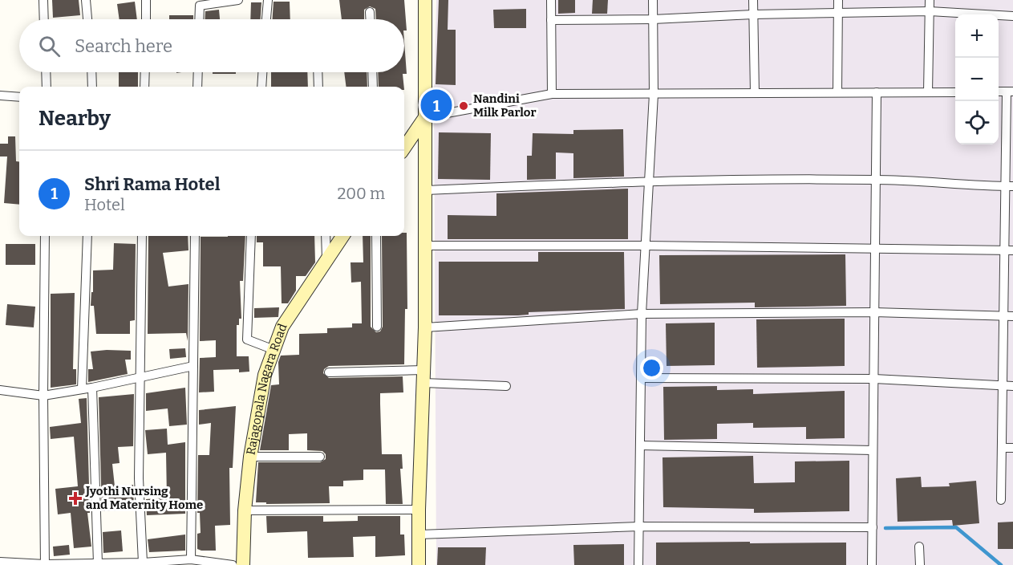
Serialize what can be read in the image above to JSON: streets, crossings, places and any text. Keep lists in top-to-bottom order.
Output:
{
  "streets": {
    "main road": ["Rajagopala Nagara Road"]
  },
  "places": {
    "other": ["Nandini Milk Parlor"],
    "health": ["Jyothi Nursing and Maternity Home"]
  },
  "page": {
    "map_buttons": ["+", "−"],
    "search": "Search here",
    "heading": "Nearby",
    "pins": "1",
    "list": [
      {
        "mark": "1",
        "name": "Shri Rama Hotel",
        "note": "Hotel",
        "value": "200 m"
      }
    ]
  }
}
